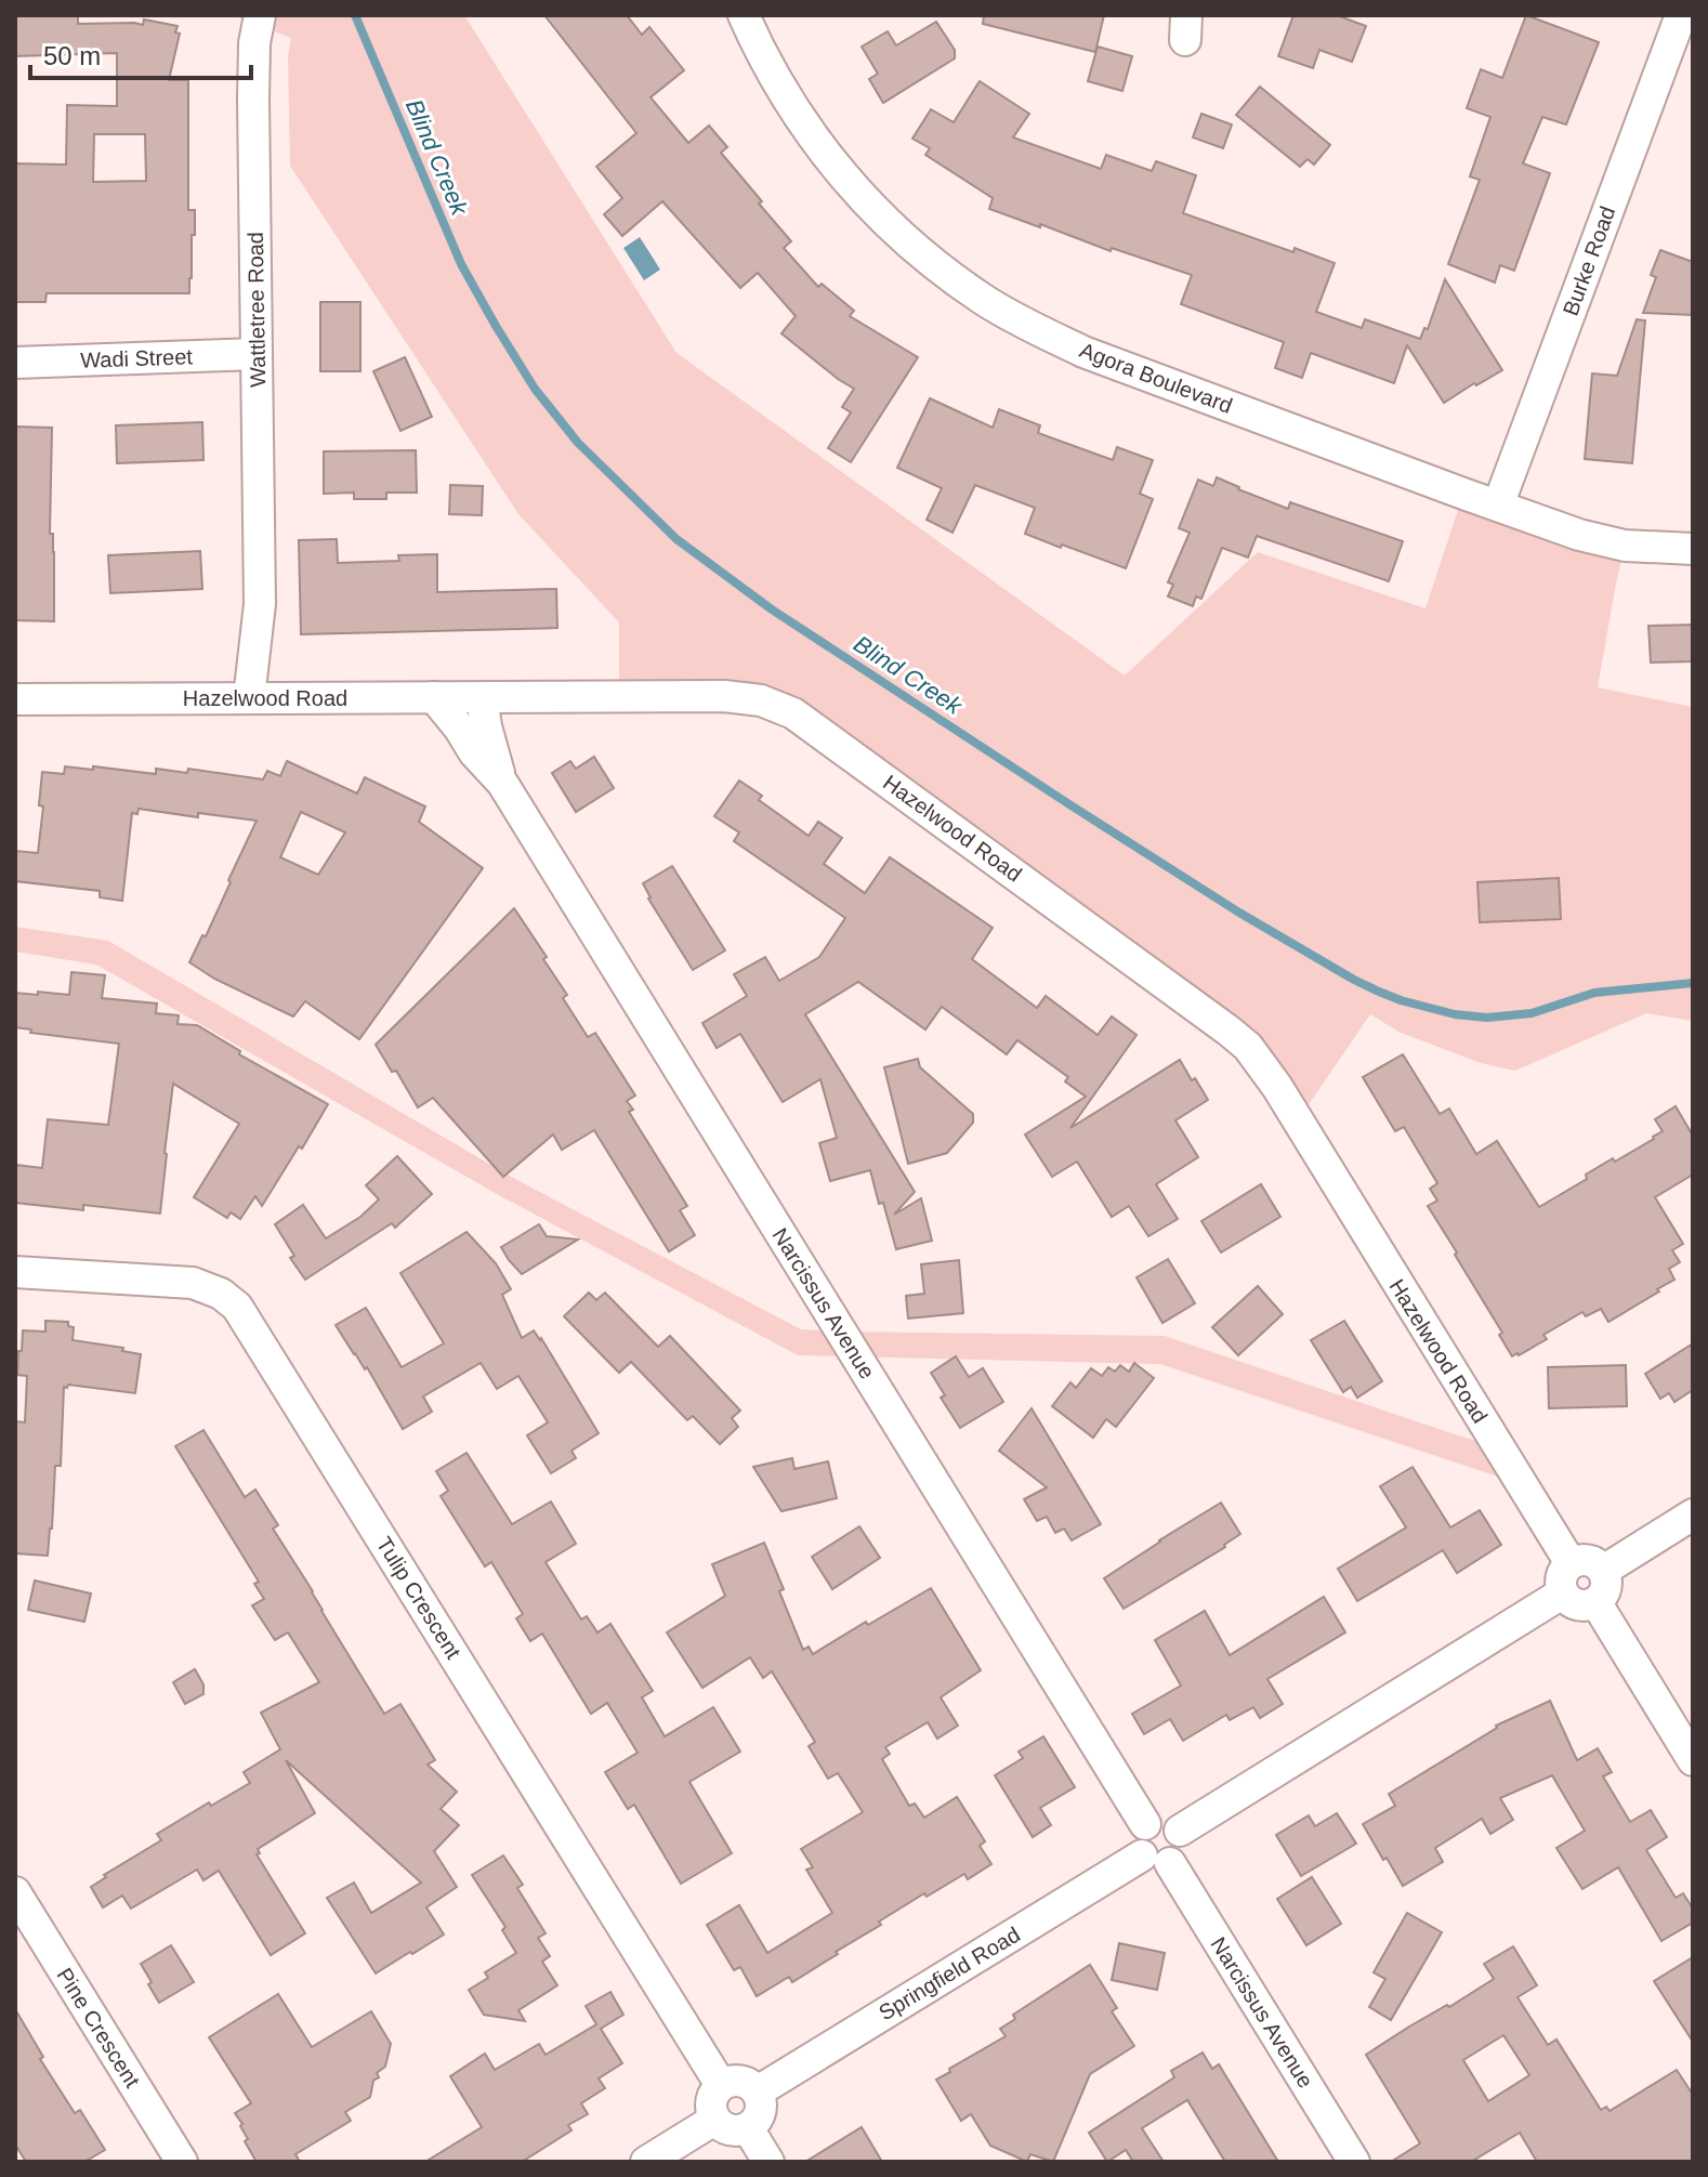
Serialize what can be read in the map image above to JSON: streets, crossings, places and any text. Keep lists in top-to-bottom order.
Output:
{
  "streets": {
    "street": [
      "Burke Road",
      "Wattletree Road",
      "Wadi Street",
      "Agora Boulevard",
      "Hazelwood Road",
      "Narcissus Avenue",
      "Tulip Crescent",
      "Springfield Road",
      "Pine Crescent"
    ]
  },
  "crossings": [
    ["Burke Road", "Agora Boulevard"],
    ["Wattletree Road", "Wadi Street"],
    ["Wattletree Road", "Hazelwood Road"],
    ["Hazelwood Road", "Narcissus Avenue"],
    ["Narcissus Avenue", "Springfield Road"],
    ["Tulip Crescent", "Springfield Road"]
  ],
  "water": ["Blind Creek"],
  "scale_bar": "50 m"
}
